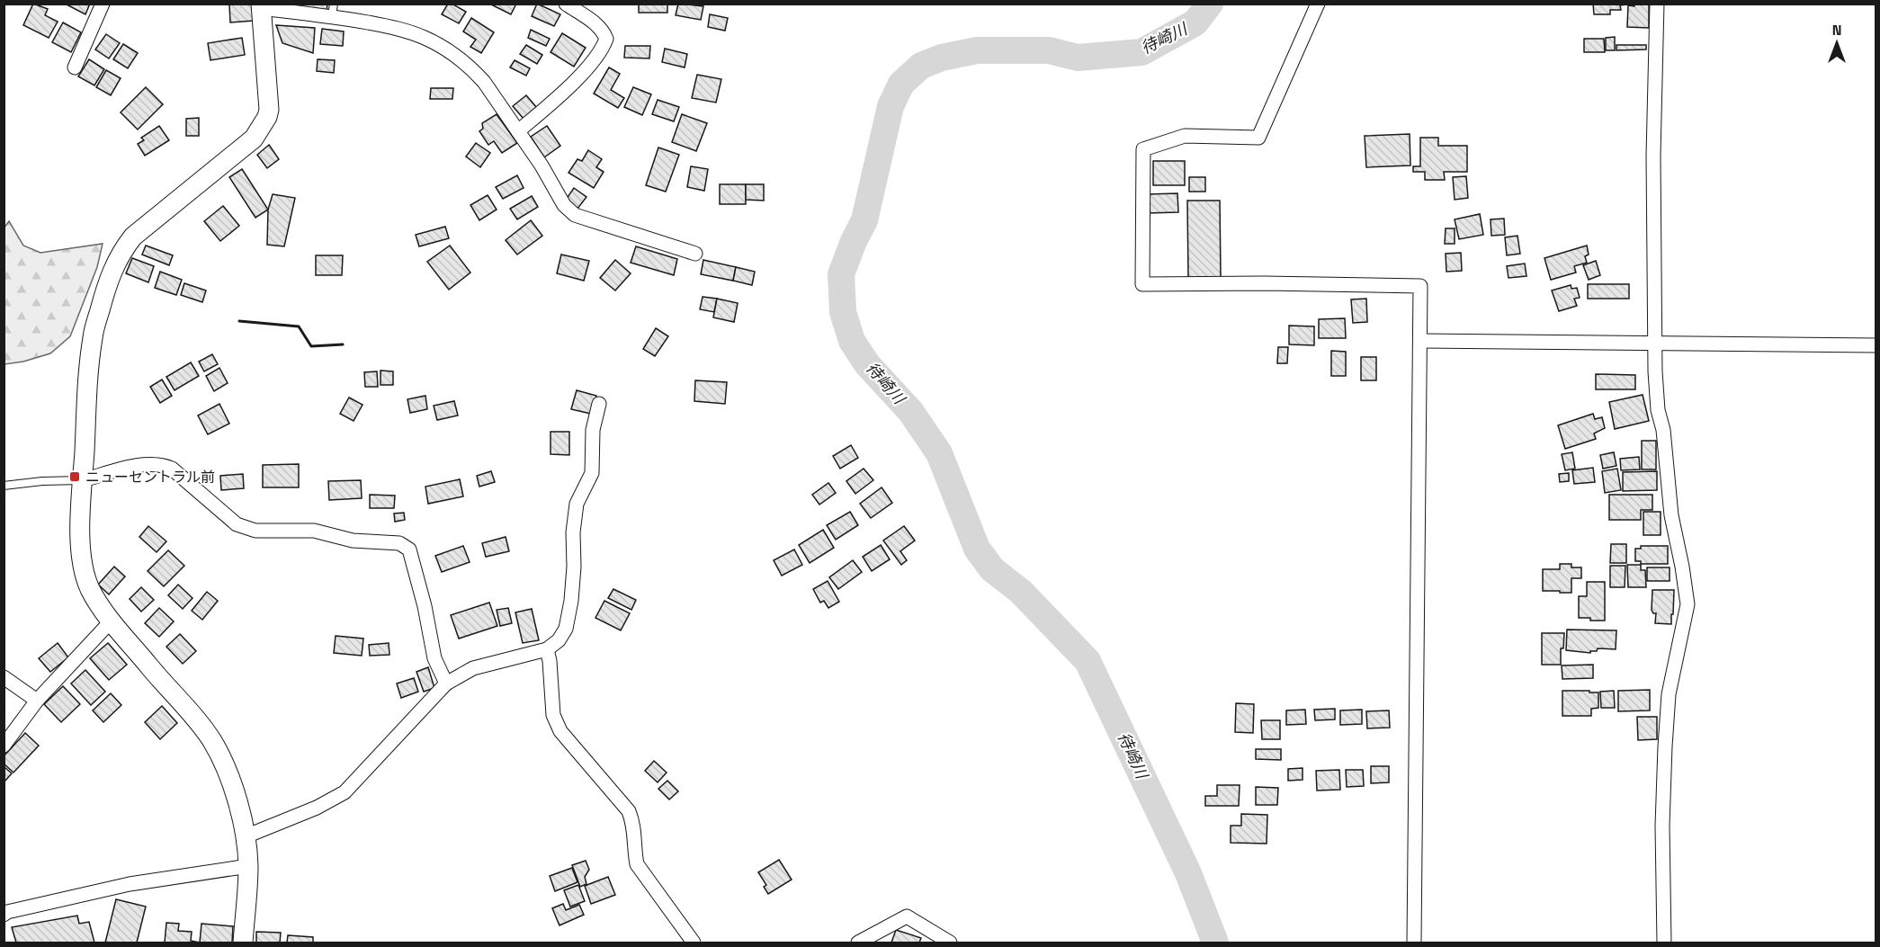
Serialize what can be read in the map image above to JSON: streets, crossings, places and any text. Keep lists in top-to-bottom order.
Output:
{
  "water": ["待崎川"],
  "places": {
    "transit": ["ニューセントラル前"]
  },
  "north": "top"
}
